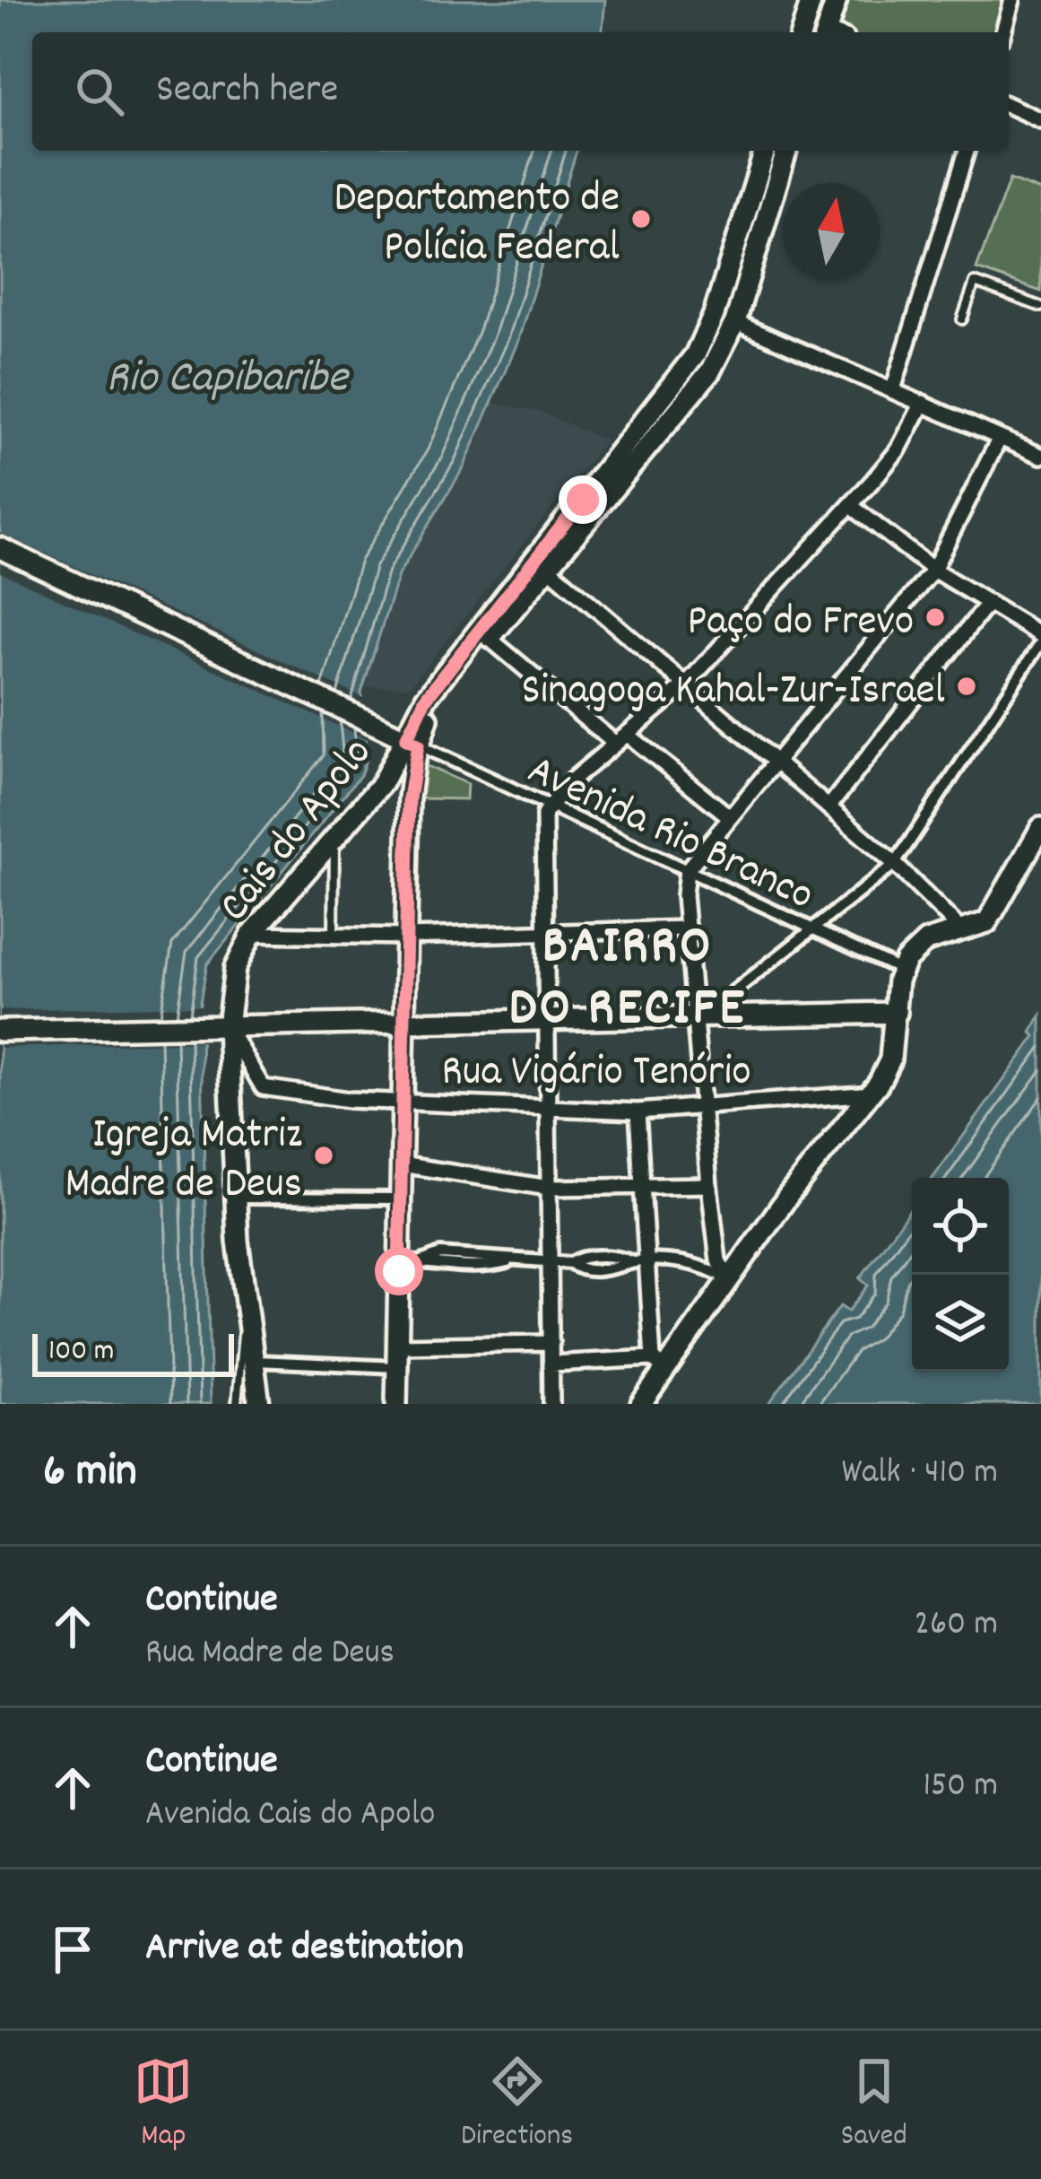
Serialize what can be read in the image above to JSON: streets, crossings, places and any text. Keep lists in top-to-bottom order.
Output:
{
  "streets": {
    "main road": ["Cais do Apolo"],
    "street": ["Avenida Rio Branco", "Rua Vigário Tenório"]
  },
  "crossings": [
    ["Cais do Apolo", "Avenida Rio Branco"],
    ["Cais do Apolo", "Rua Vigário Tenório"]
  ],
  "districts": ["BAIRRO DO RECIFE"],
  "water": ["Rio Capibaribe"],
  "places": [
    "Departamento de Polícia Federal",
    "Paço do Frevo",
    "Sinagoga Kahal-Zur-Israel",
    "Igreja Matriz Madre de Deus"
  ],
  "scale_bar": "100 m",
  "north": "top",
  "page": {
    "search": "Search here",
    "scale": "100 m",
    "heading": ["6 min", "Walk · 410 m"],
    "list": [
      ["Continue", "Rua Madre de Deus", "260 m"],
      ["Continue", "Avenida Cais do Apolo", "150 m"],
      "Arrive at destination"
    ],
    "nav": ["Map", "Directions", "Saved"]
  }
}
